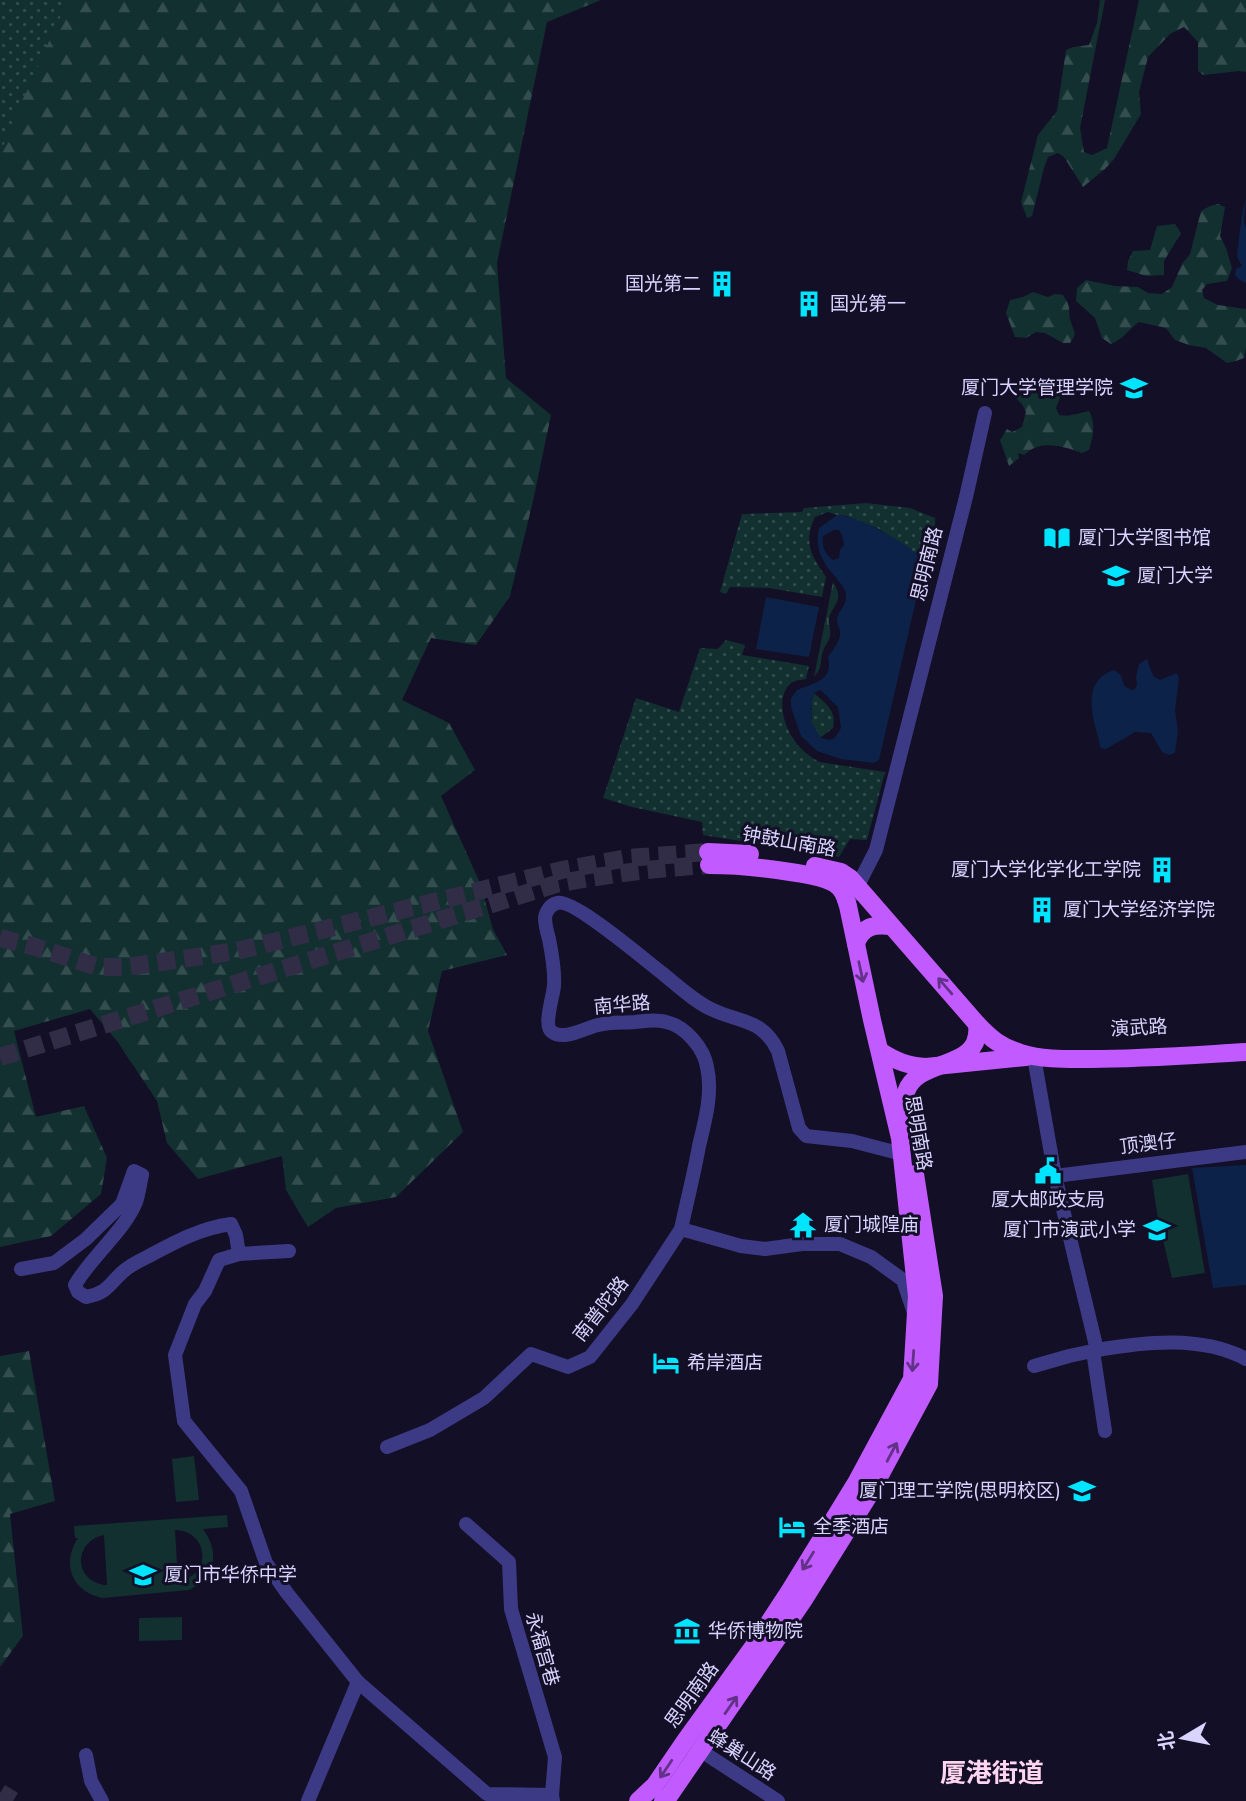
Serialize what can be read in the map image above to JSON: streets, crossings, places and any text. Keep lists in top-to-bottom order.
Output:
{
  "streets": {
    "main road": ["思明南路", "钟鼓山南路", "演武路"],
    "street": [
      "南华路",
      "顶澳仔",
      "南普陀路",
      "永福宫巷",
      "蜂巢山路"
    ]
  },
  "crossings": [
    ["思明南路", "钟鼓山南路"],
    ["思明南路", "南华路"],
    ["思明南路", "演武路"],
    ["思明南路", "蜂巢山路"],
    ["南华路", "南普陀路"]
  ],
  "districts": ["厦港街道"],
  "places": {
    "building": [
      "国光第二",
      "国光第一",
      "厦门大学化学化工学院",
      "厦门大学经济学院"
    ],
    "school or university": [
      "厦门大学管理学院",
      "厦门大学",
      "厦门市演武小学",
      "厦门理工学院(思明校区)",
      "厦门市华侨中学"
    ],
    "library": ["厦门大学图书馆"],
    "public building": ["厦大邮政支局"],
    "temple": ["厦门城隍庙"],
    "hotel": ["希岸酒店", "全季酒店"],
    "museum": ["华侨博物院"]
  },
  "north": "left"
}
